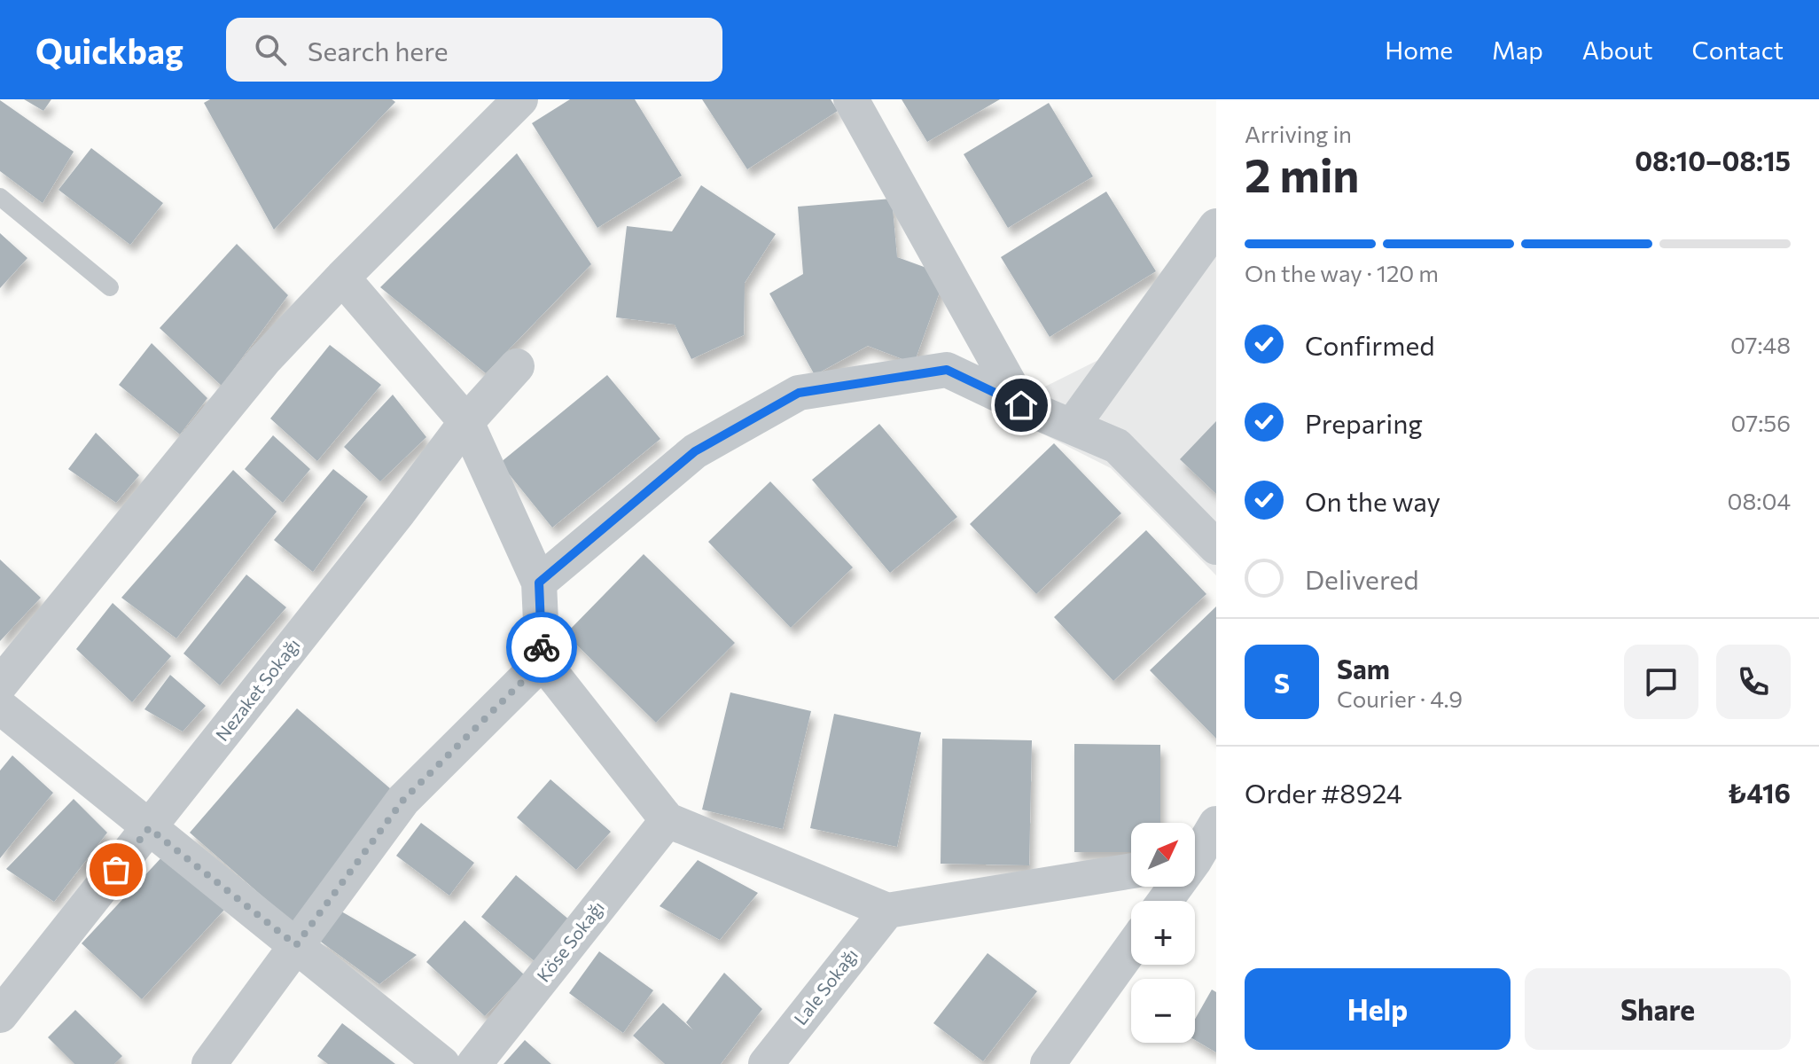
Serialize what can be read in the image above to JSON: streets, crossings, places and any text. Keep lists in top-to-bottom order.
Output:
{
  "streets": {
    "street": ["Nezaket Sokağı", "Köse Sokağı", "Lale Sokağı"]
  },
  "north": "top right",
  "page": {
    "header": "Quickbag",
    "search": "Search here",
    "nav": [
      "Home",
      "Map",
      "About",
      "Contact"
    ],
    "heading": ["2 min", "Arriving in", "08:10–08:15"],
    "panel": [
      "Sam",
      "Courier · 4.9",
      "Order #8924",
      "₺416"
    ],
    "bar": "On the way · 120 m",
    "list": [
      ["Confirmed", "07:48"],
      ["Preparing", "07:56"],
      ["On the way", "08:04"],
      "Delivered"
    ],
    "round": "S",
    "map_buttons": ["+", "−"],
    "buttons": ["Help", "Share"]
  }
}
